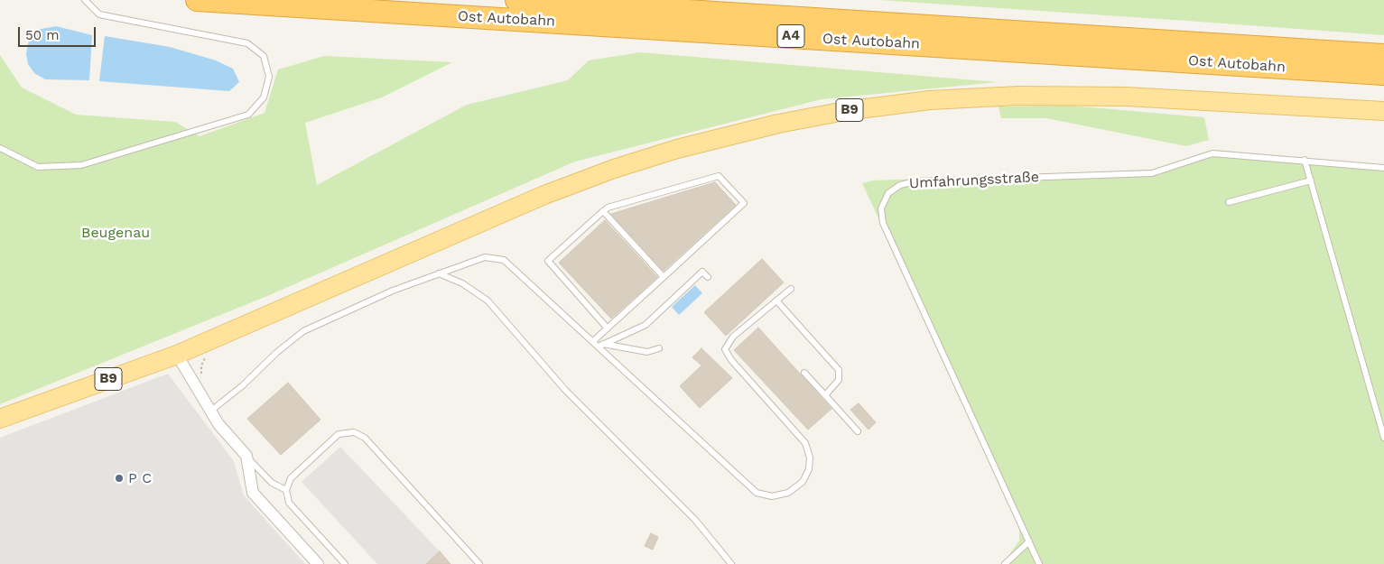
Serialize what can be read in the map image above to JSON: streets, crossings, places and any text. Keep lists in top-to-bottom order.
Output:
{
  "streets": {
    "highway": ["Ost Autobahn", "A4"],
    "main road": ["B9"],
    "lane": ["Umfahrungsstraße"]
  },
  "parks": ["Beugenau"],
  "places": ["P C"],
  "scale_bar": "50 m"
}
